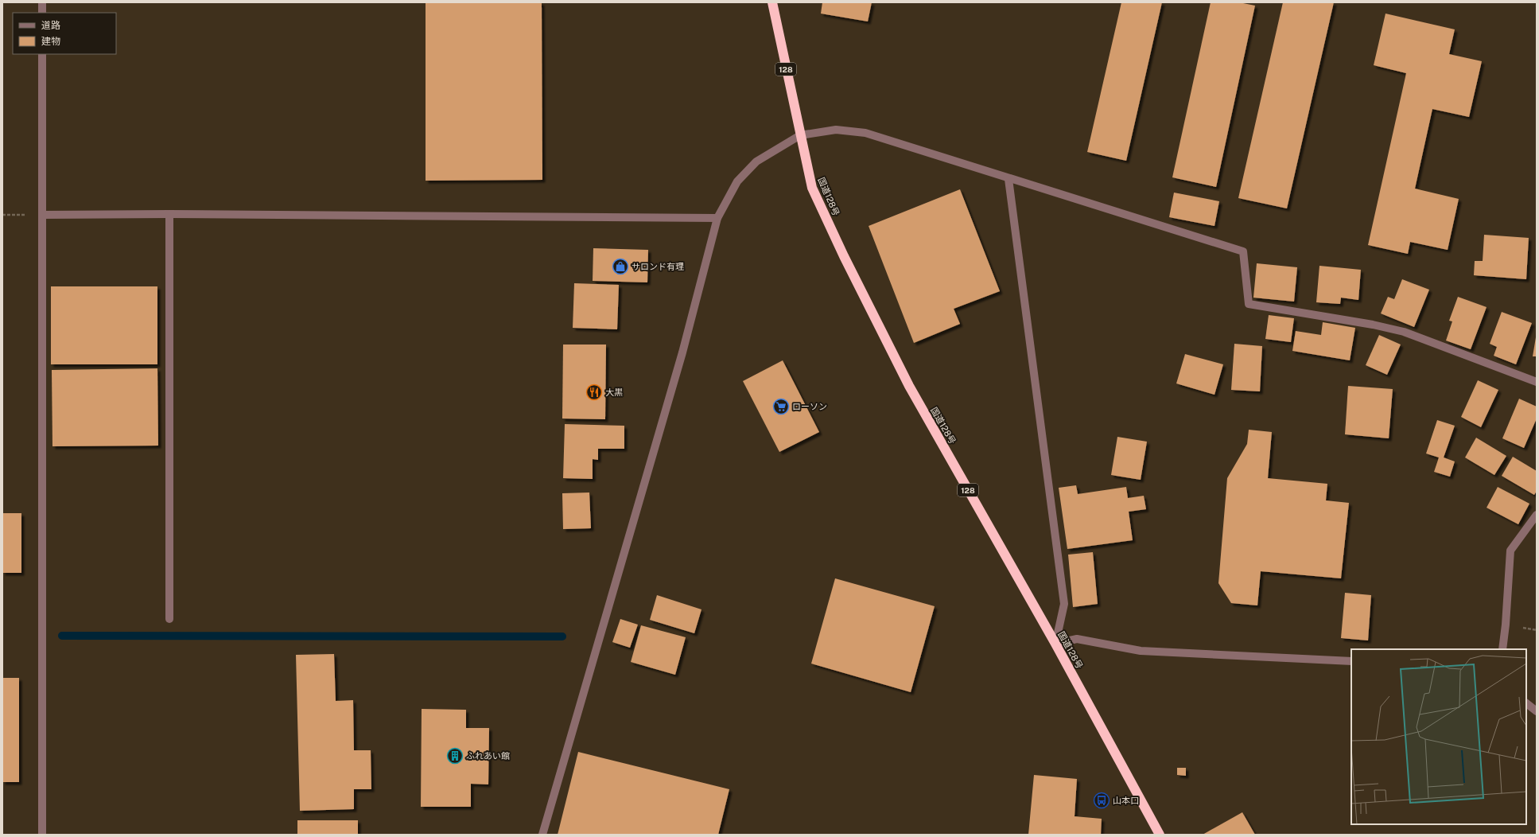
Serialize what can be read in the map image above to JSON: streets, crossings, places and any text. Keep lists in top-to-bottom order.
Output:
{
  "streets": {
    "highway": ["128", "国道128号"]
  },
  "places": {
    "shop": ["サロンド有理"],
    "restaurant": ["大黒"],
    "supermarket": ["ローソン"],
    "building": ["ふれあい館"],
    "bus stop": ["山本口"]
  },
  "legend": ["道路", "建物"]
}
